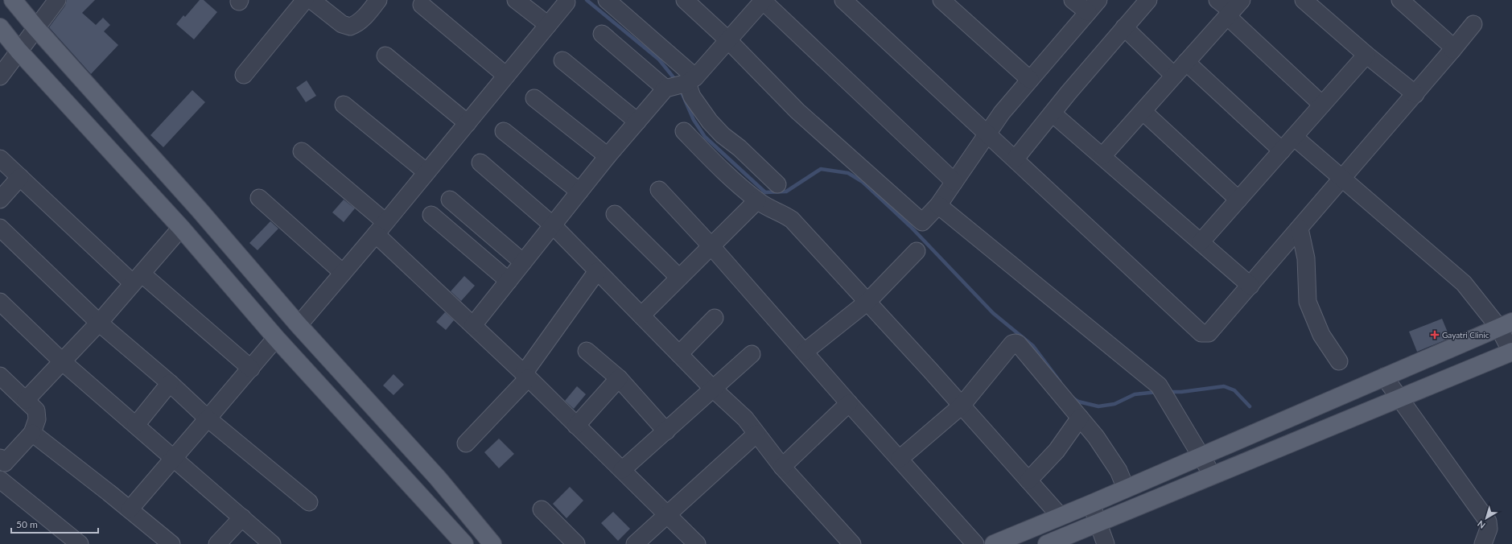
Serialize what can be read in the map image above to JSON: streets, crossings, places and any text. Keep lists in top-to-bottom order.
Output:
{
  "places": {
    "health": ["Gayatri Clinic"]
  },
  "scale_bar": "50 m",
  "north": "bottom left"
}
